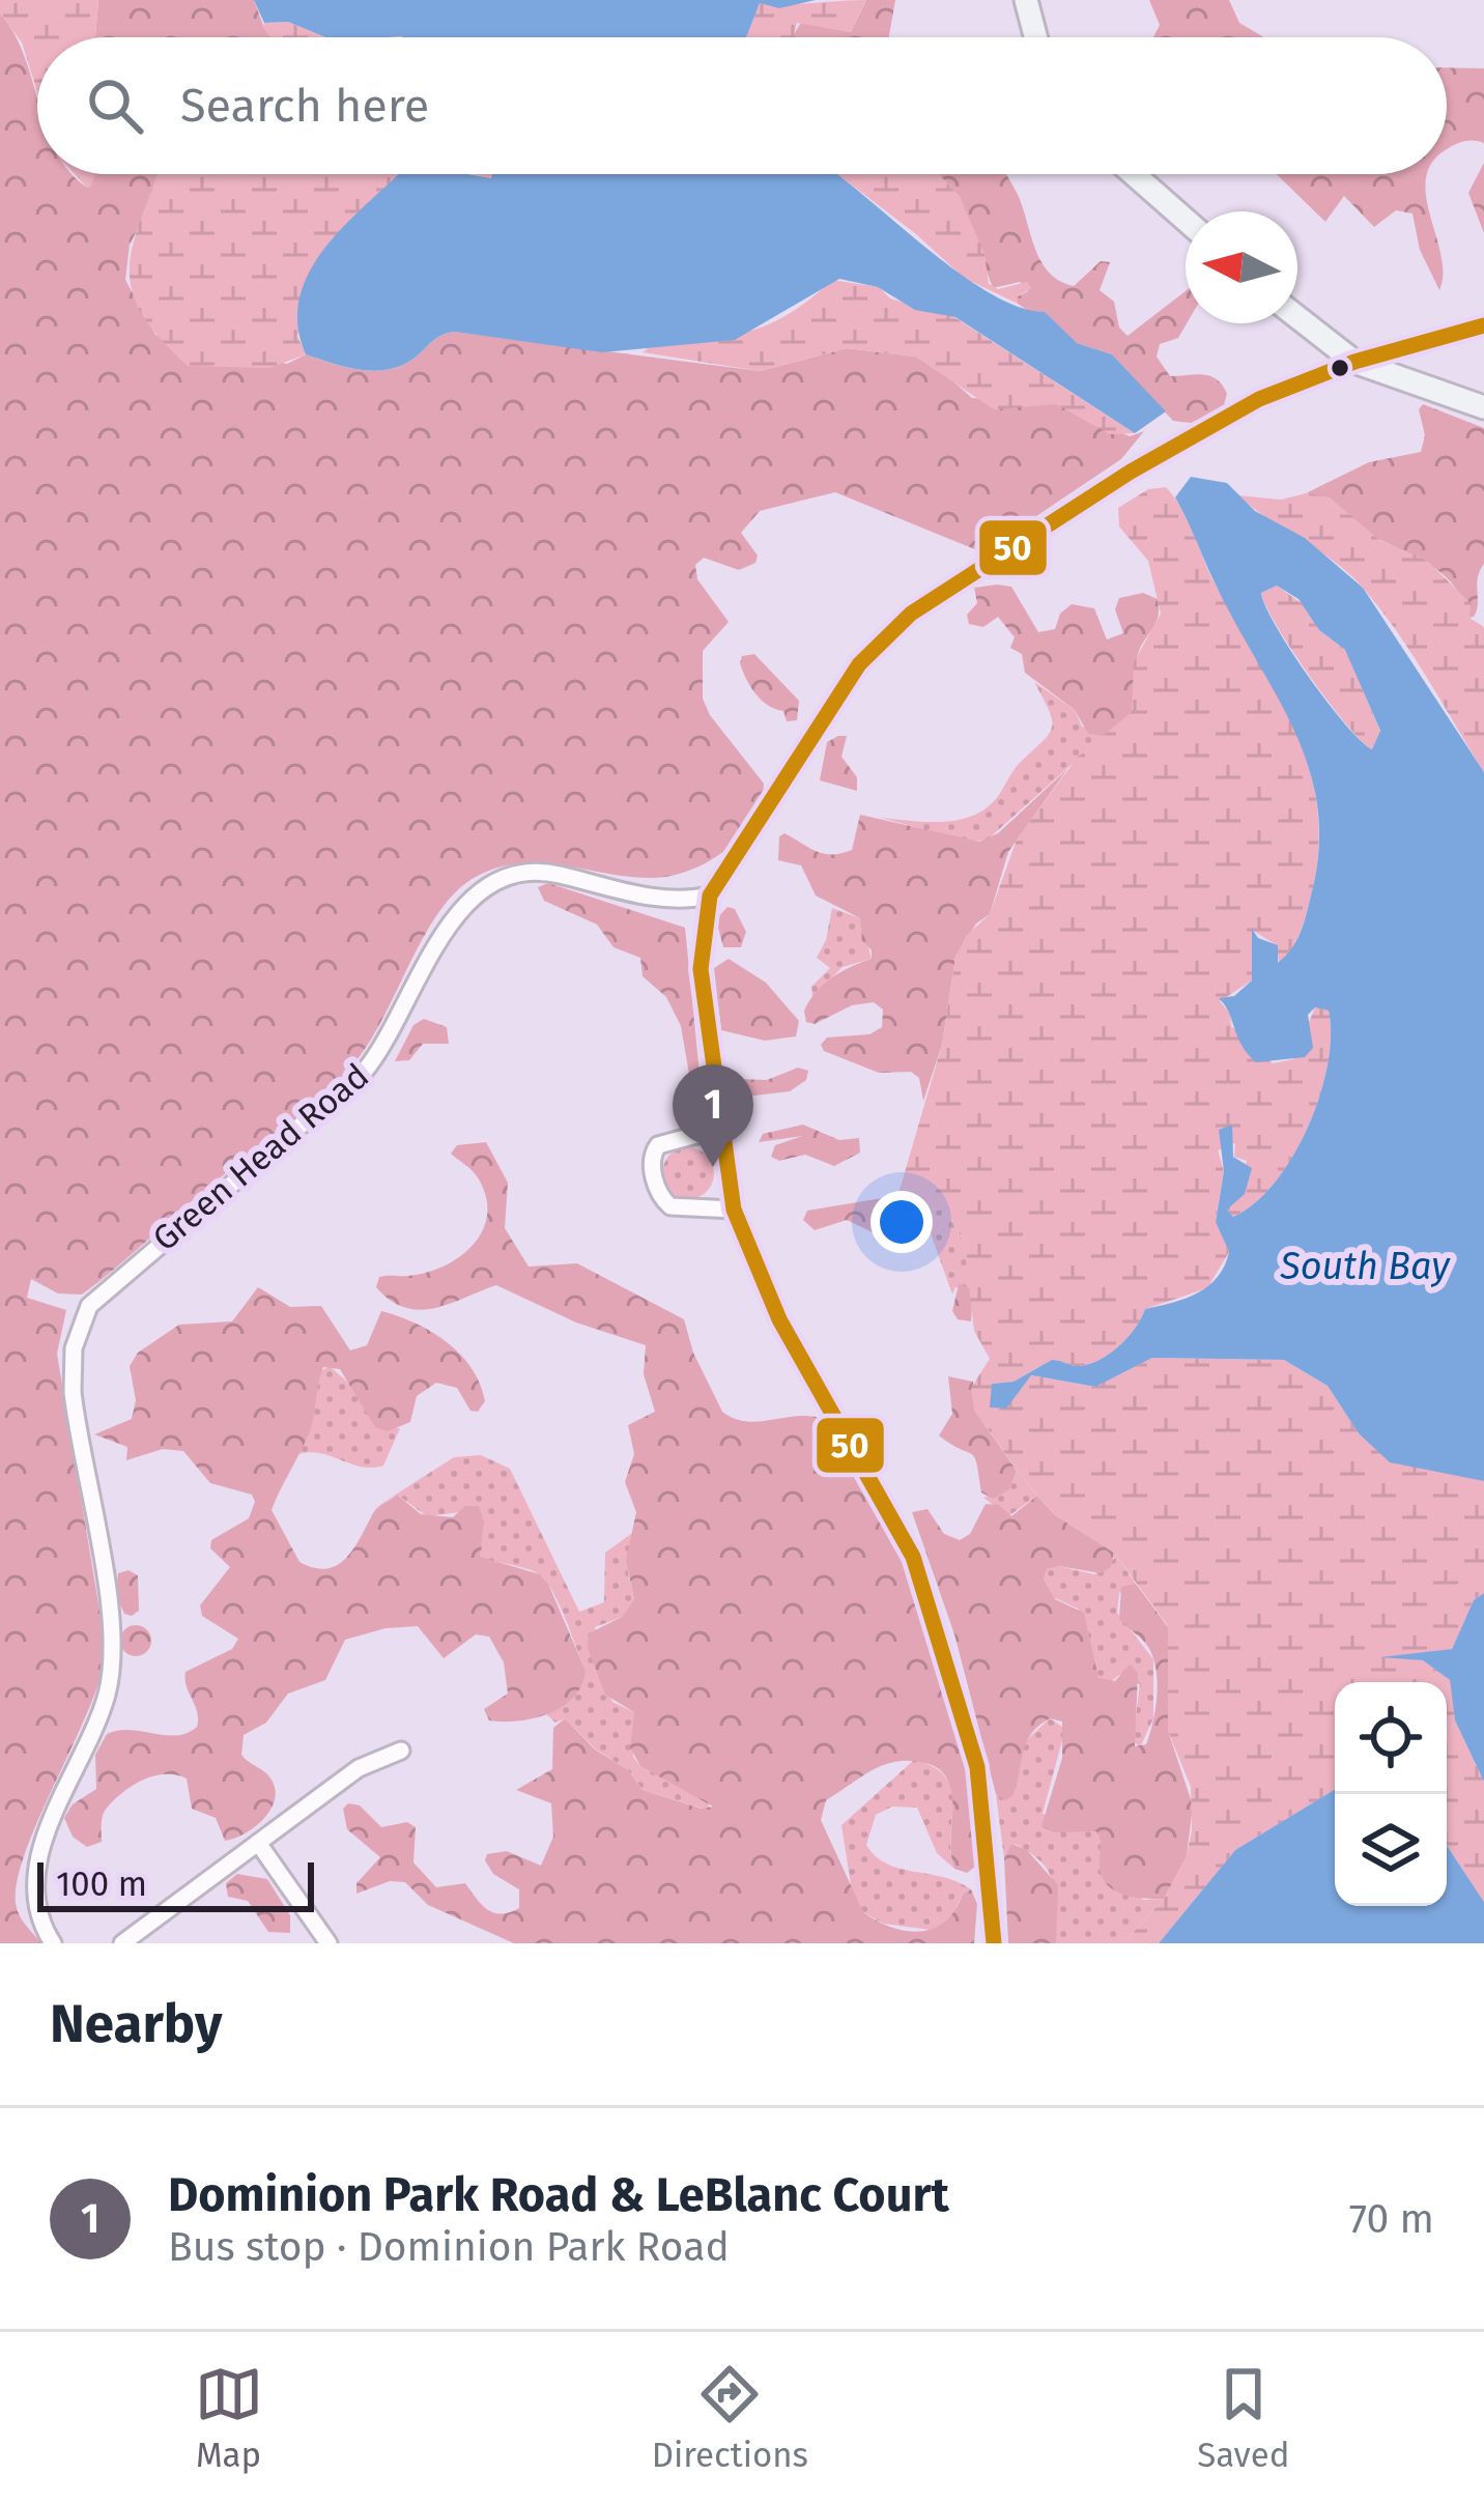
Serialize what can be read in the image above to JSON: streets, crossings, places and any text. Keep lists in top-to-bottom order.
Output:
{
  "streets": {
    "street": ["Green Head Road"]
  },
  "water": ["South Bay"],
  "lines": ["transit line 50"],
  "scale_bar": "100 m",
  "north": "left",
  "page": {
    "search": "Search here",
    "pins": "1",
    "scale": "100 m",
    "heading": "Nearby",
    "list": [
      {
        "mark": "1",
        "name": "Dominion Park Road & LeBlanc Court",
        "note": "Bus stop · Dominion Park Road",
        "value": "70 m"
      }
    ],
    "nav": ["Map", "Directions", "Saved"]
  }
}
